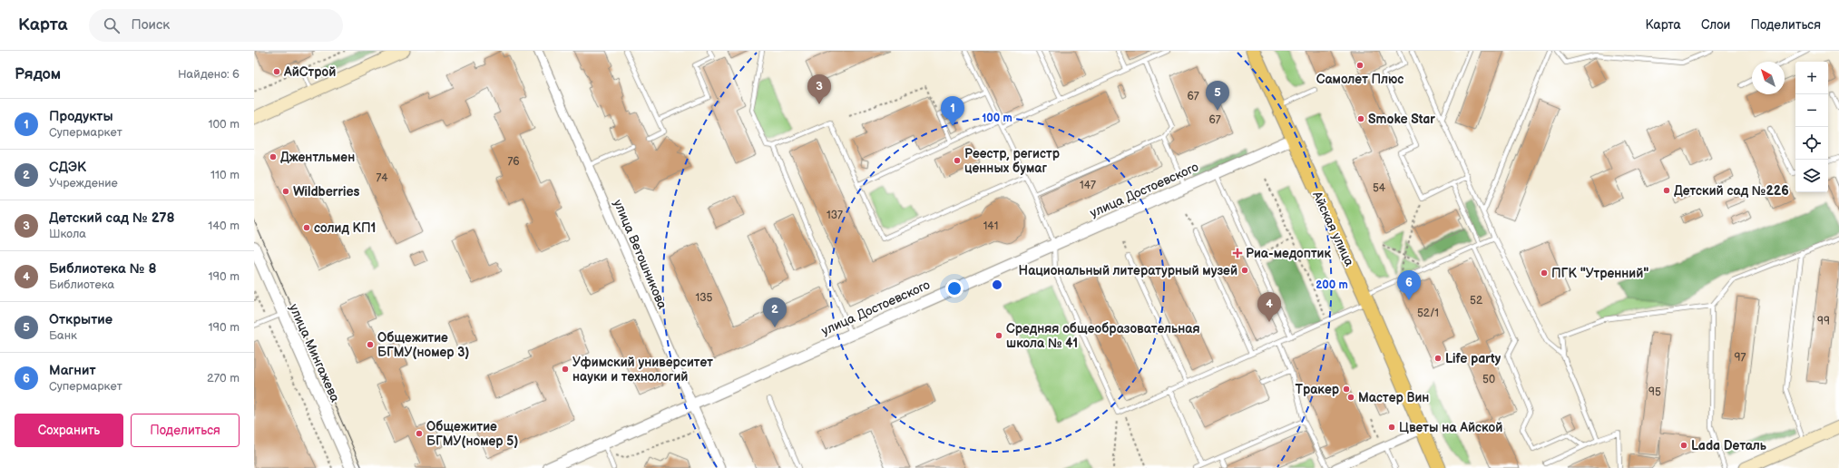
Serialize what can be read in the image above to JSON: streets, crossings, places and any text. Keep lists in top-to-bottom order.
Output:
{
  "streets": {
    "main road": ["Айская улица"],
    "street": ["улица Достоевского", "улица Ветошникова", "улица Мингажева"]
  },
  "crossings": [
    ["улица Достоевского", "Айская улица"],
    ["улица Достоевского", "улица Ветошникова"]
  ],
  "places": {
    "other": [
      "Самолет Плюс",
      "АйСтрой",
      "Smoke Star",
      "Джентльмен",
      "Реестр, регистр ценных бумаг",
      "Детский сад №226",
      "Wildberries",
      "солид КП1",
      "Национальный литературный музей",
      "ПГК \"Утренний\"",
      "Средняя общеобразовательная школа № 41",
      "Общежитие БГМУ(номер 3)",
      "Life party",
      "Уфимский университет науки и технологий",
      "Тракер",
      "Мастер Вин",
      "Цветы на Айской",
      "Общежитие БГМУ(номер 5)",
      "Lada Dеталь"
    ],
    "health": ["Риа-медоптик"]
  },
  "house_numbers": [
    "67",
    "67",
    "76",
    "74",
    "147",
    "54",
    "137",
    "141",
    "135",
    "52",
    "52/1",
    "99",
    "97",
    "50",
    "95"
  ],
  "north": "top left",
  "page": {
    "header": "Карта",
    "search": "Поиск",
    "nav": ["Карта", "Слои", "Поделиться"],
    "heading": ["Рядом", "Найдено: 6"],
    "map_buttons": ["+", "−"],
    "pins": [
      "3",
      "5",
      "1",
      "6",
      "4",
      "2"
    ],
    "list": [
      {
        "mark": "1",
        "name": "Продукты",
        "note": "Супермаркет",
        "value": "100 m"
      },
      {
        "mark": "2",
        "name": "СДЭК",
        "note": "Учреждение",
        "value": "110 m"
      },
      {
        "mark": "3",
        "name": "Детский сад № 278",
        "note": "Школа",
        "value": "140 m"
      },
      {
        "mark": "4",
        "name": "Библиотека № 8",
        "note": "Библиотека",
        "value": "190 m"
      },
      {
        "mark": "5",
        "name": "Открытие",
        "note": "Банк",
        "value": "190 m"
      },
      {
        "mark": "6",
        "name": "Магнит",
        "note": "Супермаркет",
        "value": "270 m"
      }
    ],
    "buttons": ["Сохранить", "Поделиться"]
  },
  "rings": ["100 m", "200 m"]
}
